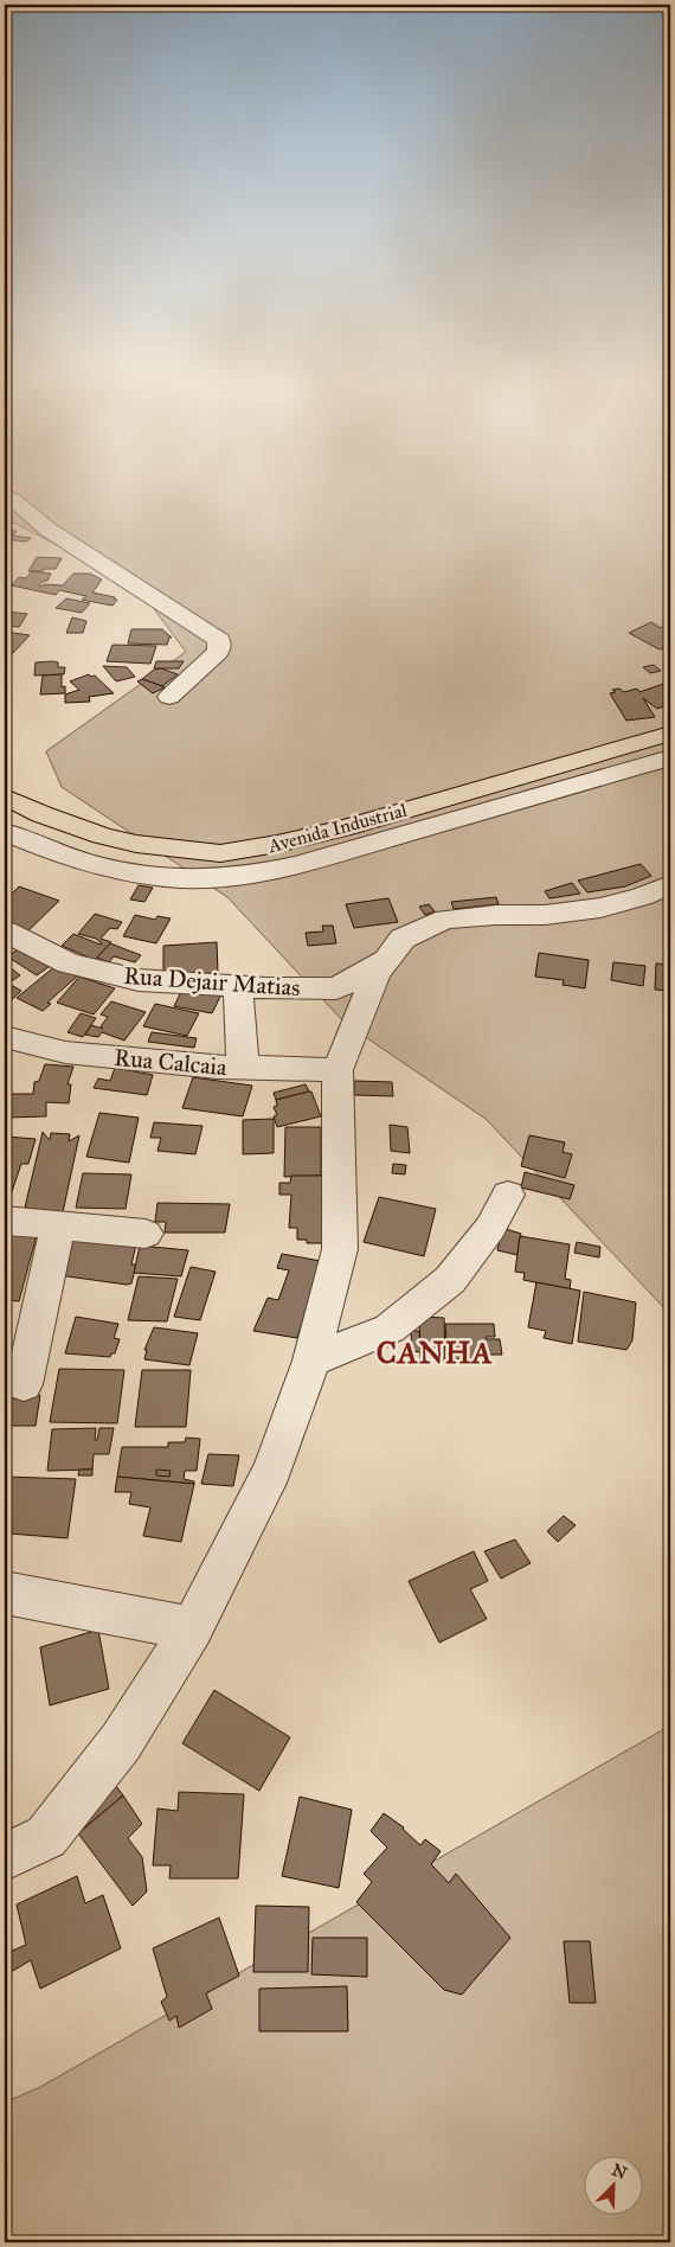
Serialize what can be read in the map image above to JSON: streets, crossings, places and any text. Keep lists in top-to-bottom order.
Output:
{
  "streets": {
    "main road": ["Avenida Industrial"],
    "street": ["Rua Dejair Matias", "Rua Calcaia"]
  },
  "districts": ["CANHA"],
  "north": "top right"
}
